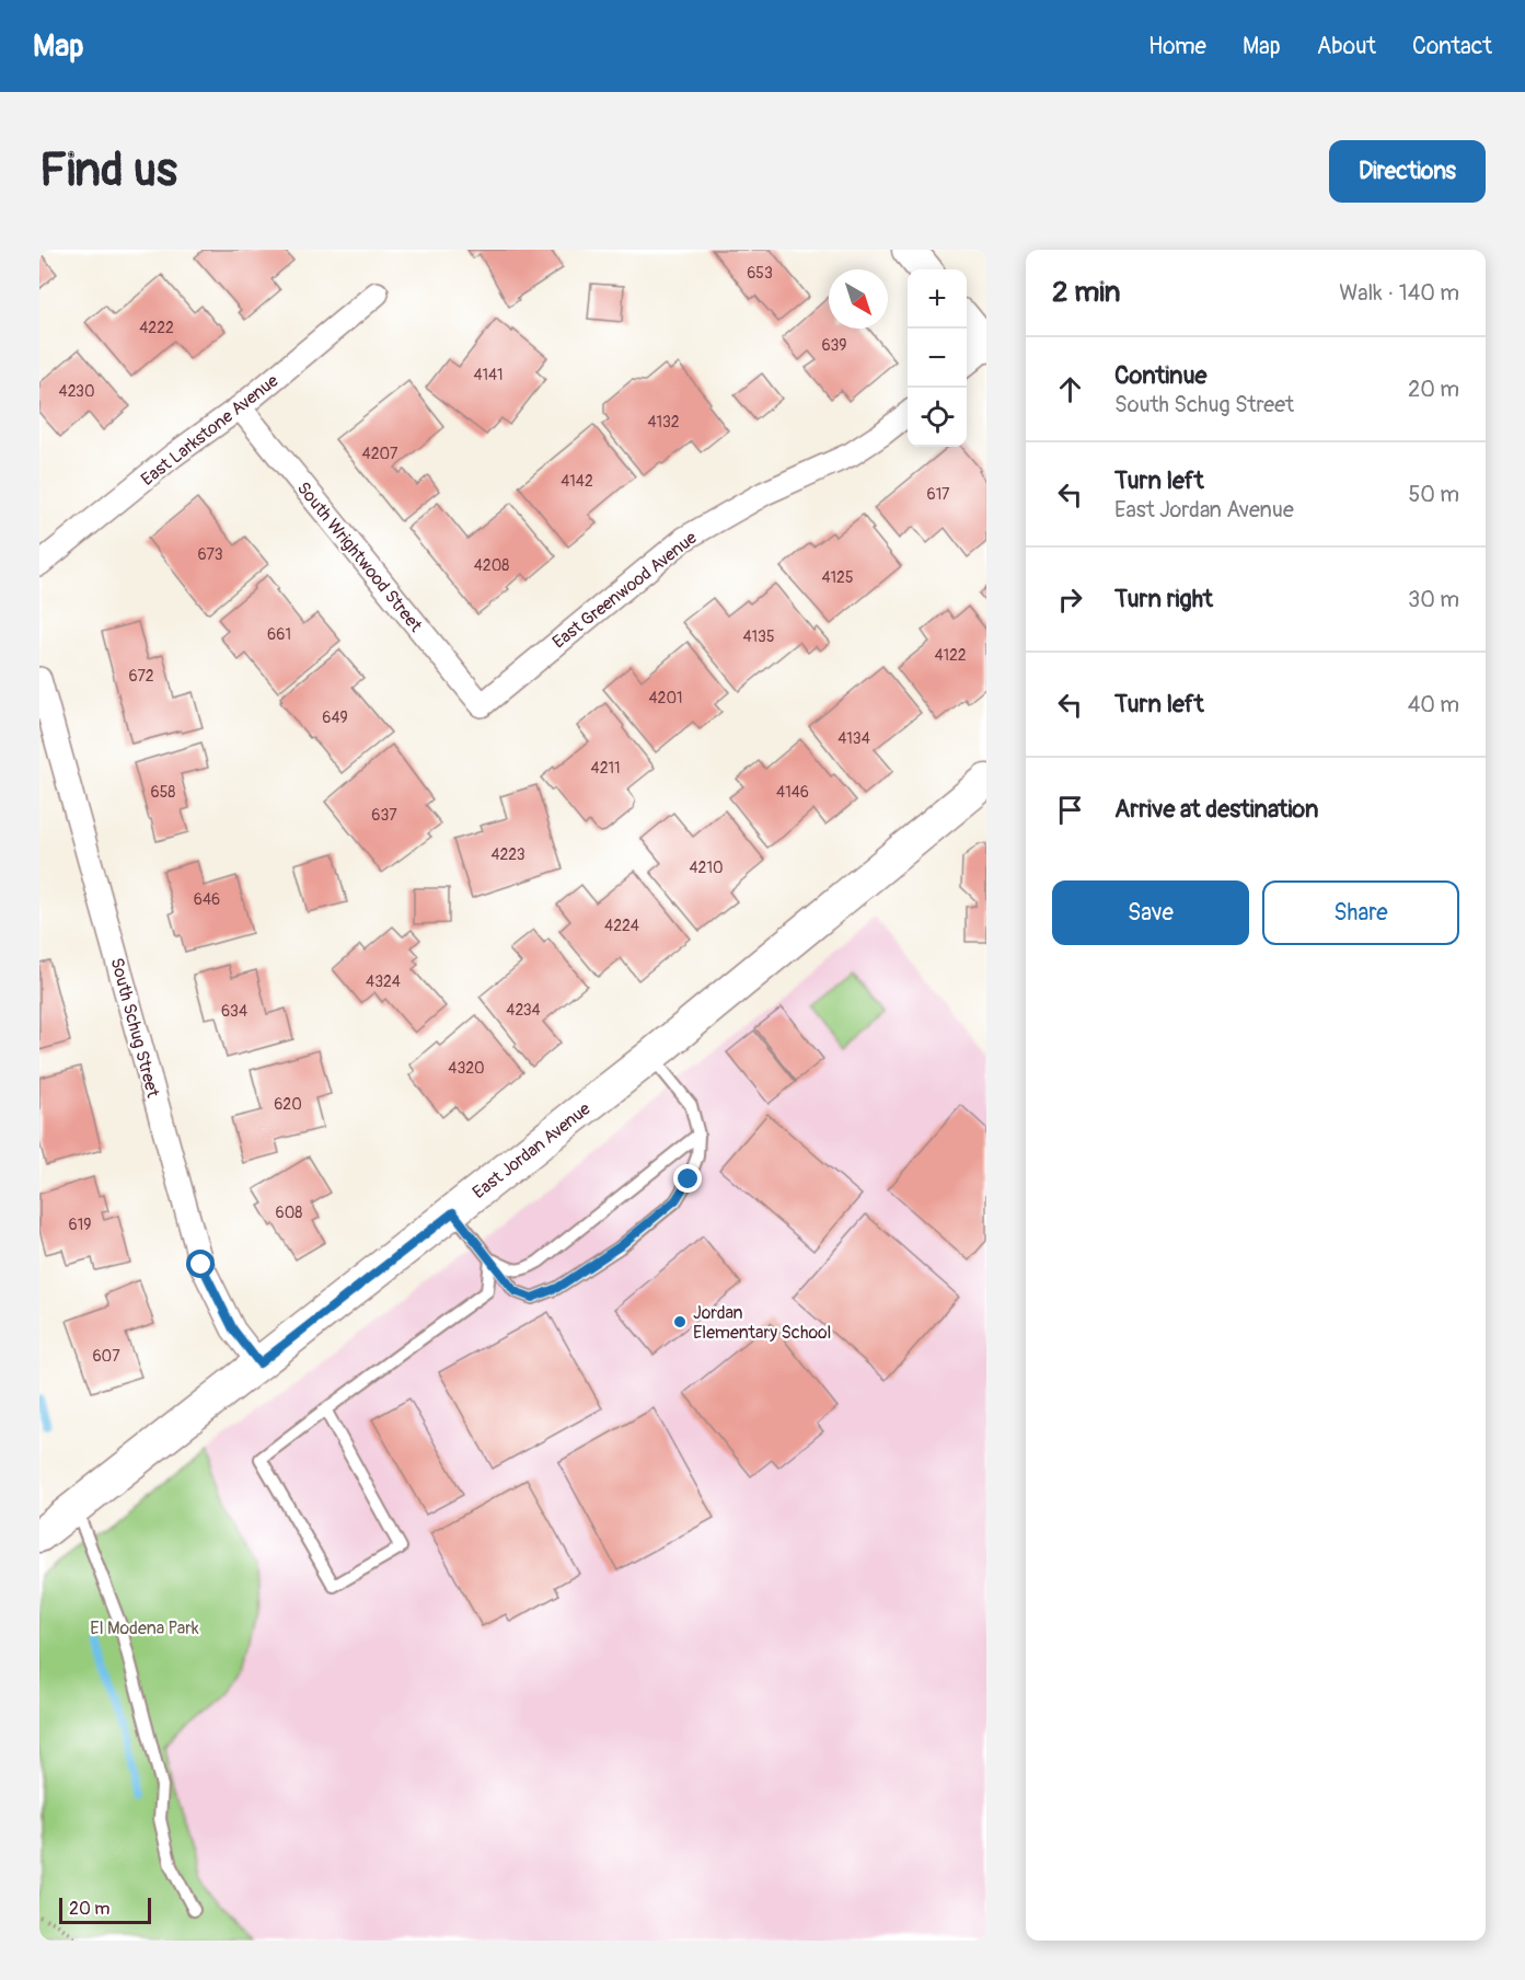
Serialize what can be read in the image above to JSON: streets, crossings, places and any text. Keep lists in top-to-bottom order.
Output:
{
  "streets": {
    "street": [
      "East Larkstone Avenue",
      "South Wrightwood Street",
      "East Greenwood Avenue",
      "South Schug Street",
      "East Jordan Avenue"
    ]
  },
  "crossings": [
    ["East Larkstone Avenue", "South Wrightwood Street"],
    ["South Wrightwood Street", "East Greenwood Avenue"],
    ["South Schug Street", "East Jordan Avenue"]
  ],
  "parks": ["El Modena Park"],
  "places": ["Jordan Elementary School"],
  "house_numbers": [
    "653",
    "4222",
    "639",
    "4141",
    "4230",
    "4132",
    "4207",
    "4142",
    "617",
    "673",
    "4208",
    "4125",
    "661",
    "4135",
    "4122",
    "672",
    "4201",
    "649",
    "4134",
    "4211",
    "658",
    "4146",
    "637",
    "4223",
    "4210",
    "646",
    "4224",
    "4324",
    "4234",
    "634",
    "4320",
    "620",
    "608",
    "619",
    "607"
  ],
  "scale_bar": "20 m",
  "north": "bottom right",
  "page": {
    "header": "Map",
    "nav": [
      "Home",
      "Map",
      "About",
      "Contact"
    ],
    "buttons": [
      "Directions",
      ["Save", "Share"]
    ],
    "title": "Find us",
    "heading": ["2 min", "Walk · 140 m"],
    "map_buttons": ["+", "−"],
    "list": [
      ["Continue", "South Schug Street", "20 m"],
      ["Turn left", "East Jordan Avenue", "50 m"],
      ["Turn right", "30 m"],
      ["Turn left", "40 m"],
      "Arrive at destination"
    ],
    "scale": "20 m"
  }
}
